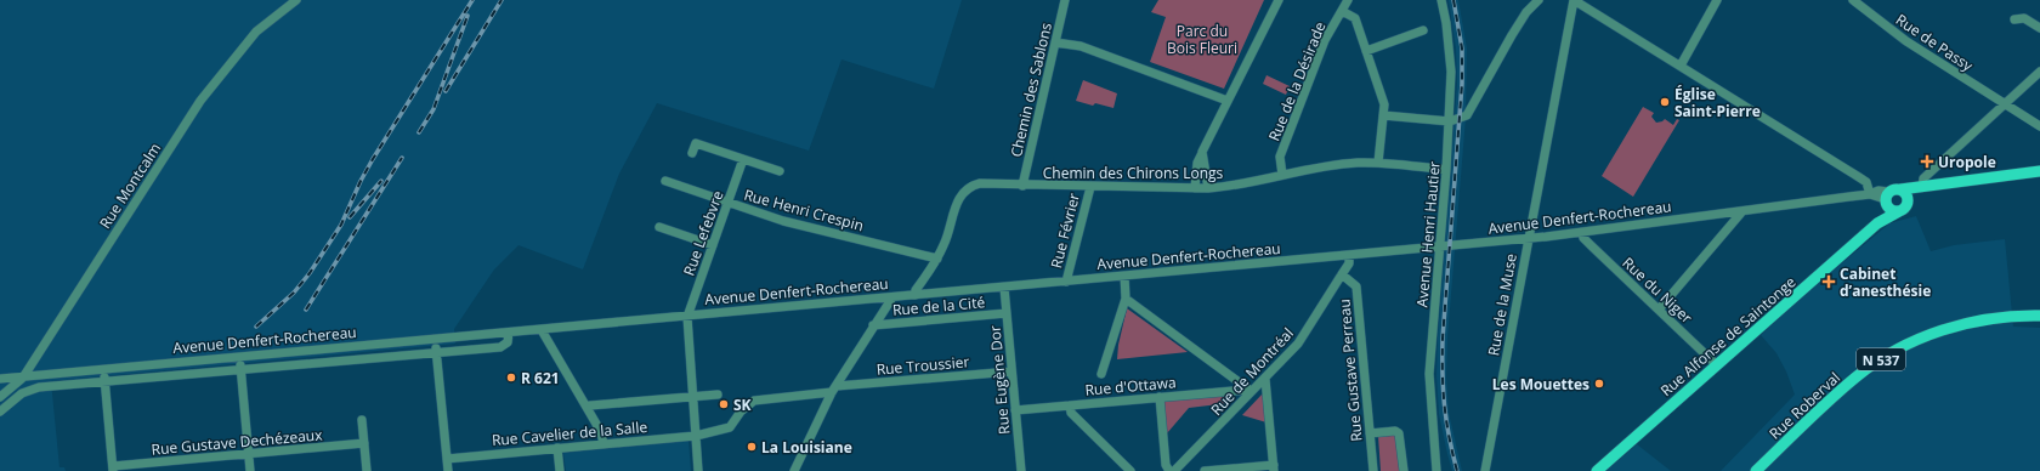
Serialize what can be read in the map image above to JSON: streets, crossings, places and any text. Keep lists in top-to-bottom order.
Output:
{
  "streets": {
    "main road": ["Rue Alfonse de Saintonge", "N 537", "Rue Roberval"],
    "street": [
      "Rue de Passy",
      "Rue de la Désirade",
      "Chemin des Sablons",
      "Chemin des Chirons Longs",
      "Rue Montcalm",
      "Rue Henri Crespin",
      "Avenue Denfert-Rochereau",
      "Rue Février",
      "Rue Lefebvre",
      "Avenue Henri Hautier",
      "Rue du Niger",
      "Rue de la Muse",
      "Rue de la Cité",
      "Rue Troussier",
      "Rue Gustave Perreau",
      "Rue de Montréal",
      "Rue Eugène Dor",
      "Rue d'Ottawa",
      "Rue Cavelier de la Salle",
      "Rue Gustave Dechézeaux"
    ]
  },
  "crossings": [
    ["Rue de la Désirade", "Chemin des Chirons Longs"],
    ["Chemin des Sablons", "Chemin des Chirons Longs"],
    ["Chemin des Chirons Longs", "Rue Henri Crespin"],
    ["Chemin des Chirons Longs", "Avenue Denfert-Rochereau"],
    ["Chemin des Chirons Longs", "Rue Février"],
    ["Chemin des Chirons Longs", "Avenue Henri Hautier"],
    ["Rue Montcalm", "Avenue Denfert-Rochereau"],
    ["Rue Henri Crespin", "Rue Lefebvre"],
    ["Avenue Denfert-Rochereau", "Rue Février"],
    ["Avenue Denfert-Rochereau", "Rue Lefebvre"],
    ["Avenue Denfert-Rochereau", "Avenue Henri Hautier"],
    ["Avenue Denfert-Rochereau", "Rue du Niger"],
    ["Avenue Denfert-Rochereau", "Rue de la Muse"],
    ["Avenue Denfert-Rochereau", "Rue Alfonse de Saintonge"],
    ["Avenue Denfert-Rochereau", "Rue de Montréal"],
    ["Avenue Denfert-Rochereau", "Rue Eugène Dor"],
    ["Rue du Niger", "Rue Alfonse de Saintonge"],
    ["Rue de la Cité", "Rue Eugène Dor"],
    ["Rue Troussier", "Rue Eugène Dor"],
    ["Rue Troussier", "Rue Cavelier de la Salle"],
    ["Rue Gustave Perreau", "Rue de Montréal"],
    ["Rue de Montréal", "Rue d'Ottawa"],
    ["Rue Eugène Dor", "Rue d'Ottawa"]
  ],
  "parks": ["Parc du Bois Fleuri"],
  "places": {
    "other": [
      "Église Saint-Pierre",
      "R 621",
      "Les Mouettes",
      "SK",
      "La Louisiane"
    ],
    "health": ["Uropole", "Cabinet d’anesthésie"]
  }
}
